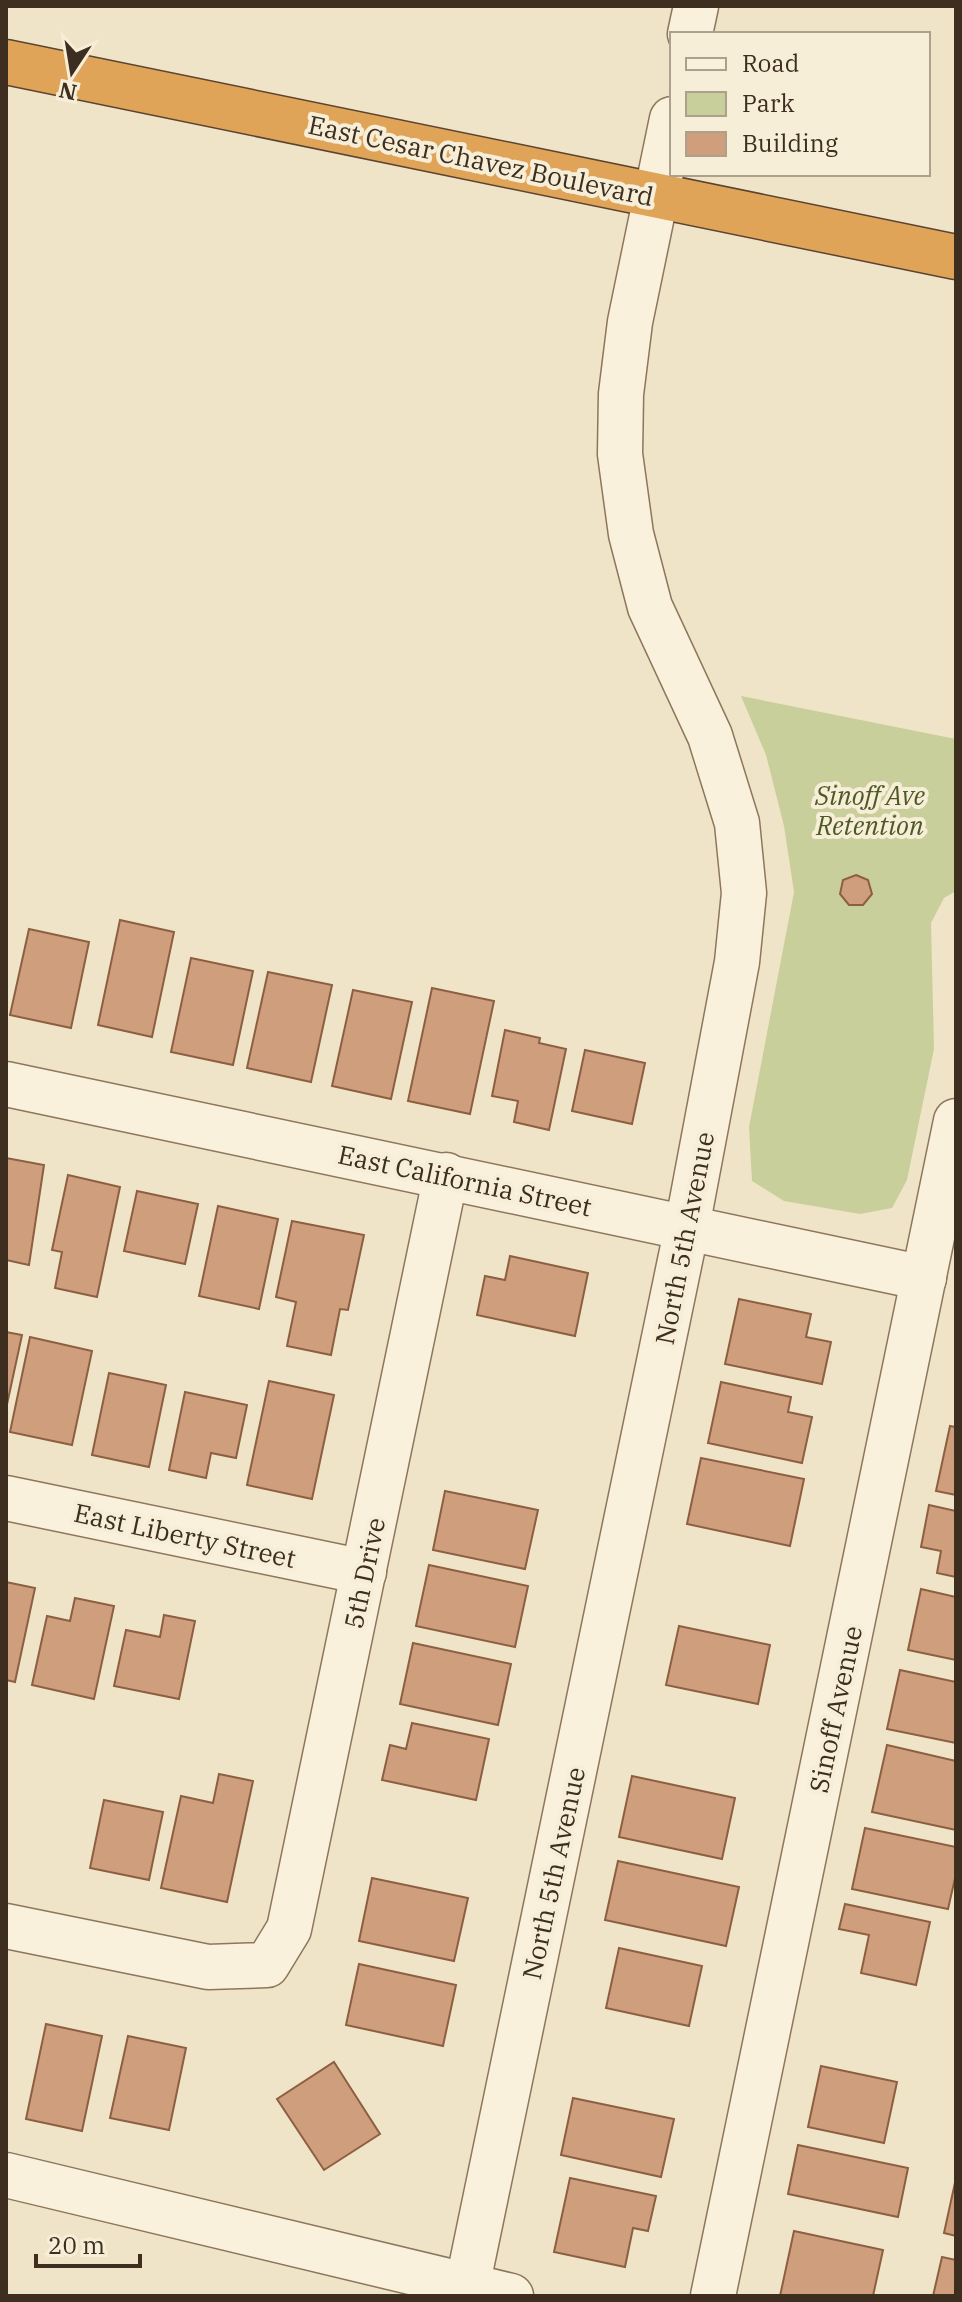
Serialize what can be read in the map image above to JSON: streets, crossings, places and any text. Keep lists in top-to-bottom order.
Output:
{
  "streets": {
    "highway": ["East Cesar Chavez Boulevard"],
    "street": [
      "East California Street",
      "North 5th Avenue",
      "East Liberty Street",
      "5th Drive",
      "Sinoff Avenue"
    ]
  },
  "crossings": [
    ["East Cesar Chavez Boulevard", "North 5th Avenue"],
    ["East California Street", "North 5th Avenue"],
    ["East California Street", "5th Drive"],
    ["East California Street", "Sinoff Avenue"],
    ["East Liberty Street", "5th Drive"]
  ],
  "parks": ["Sinoff Ave Retention"],
  "legend": ["Road", "Park", "Building"],
  "scale_bar": "20 m",
  "north": "bottom"
}
